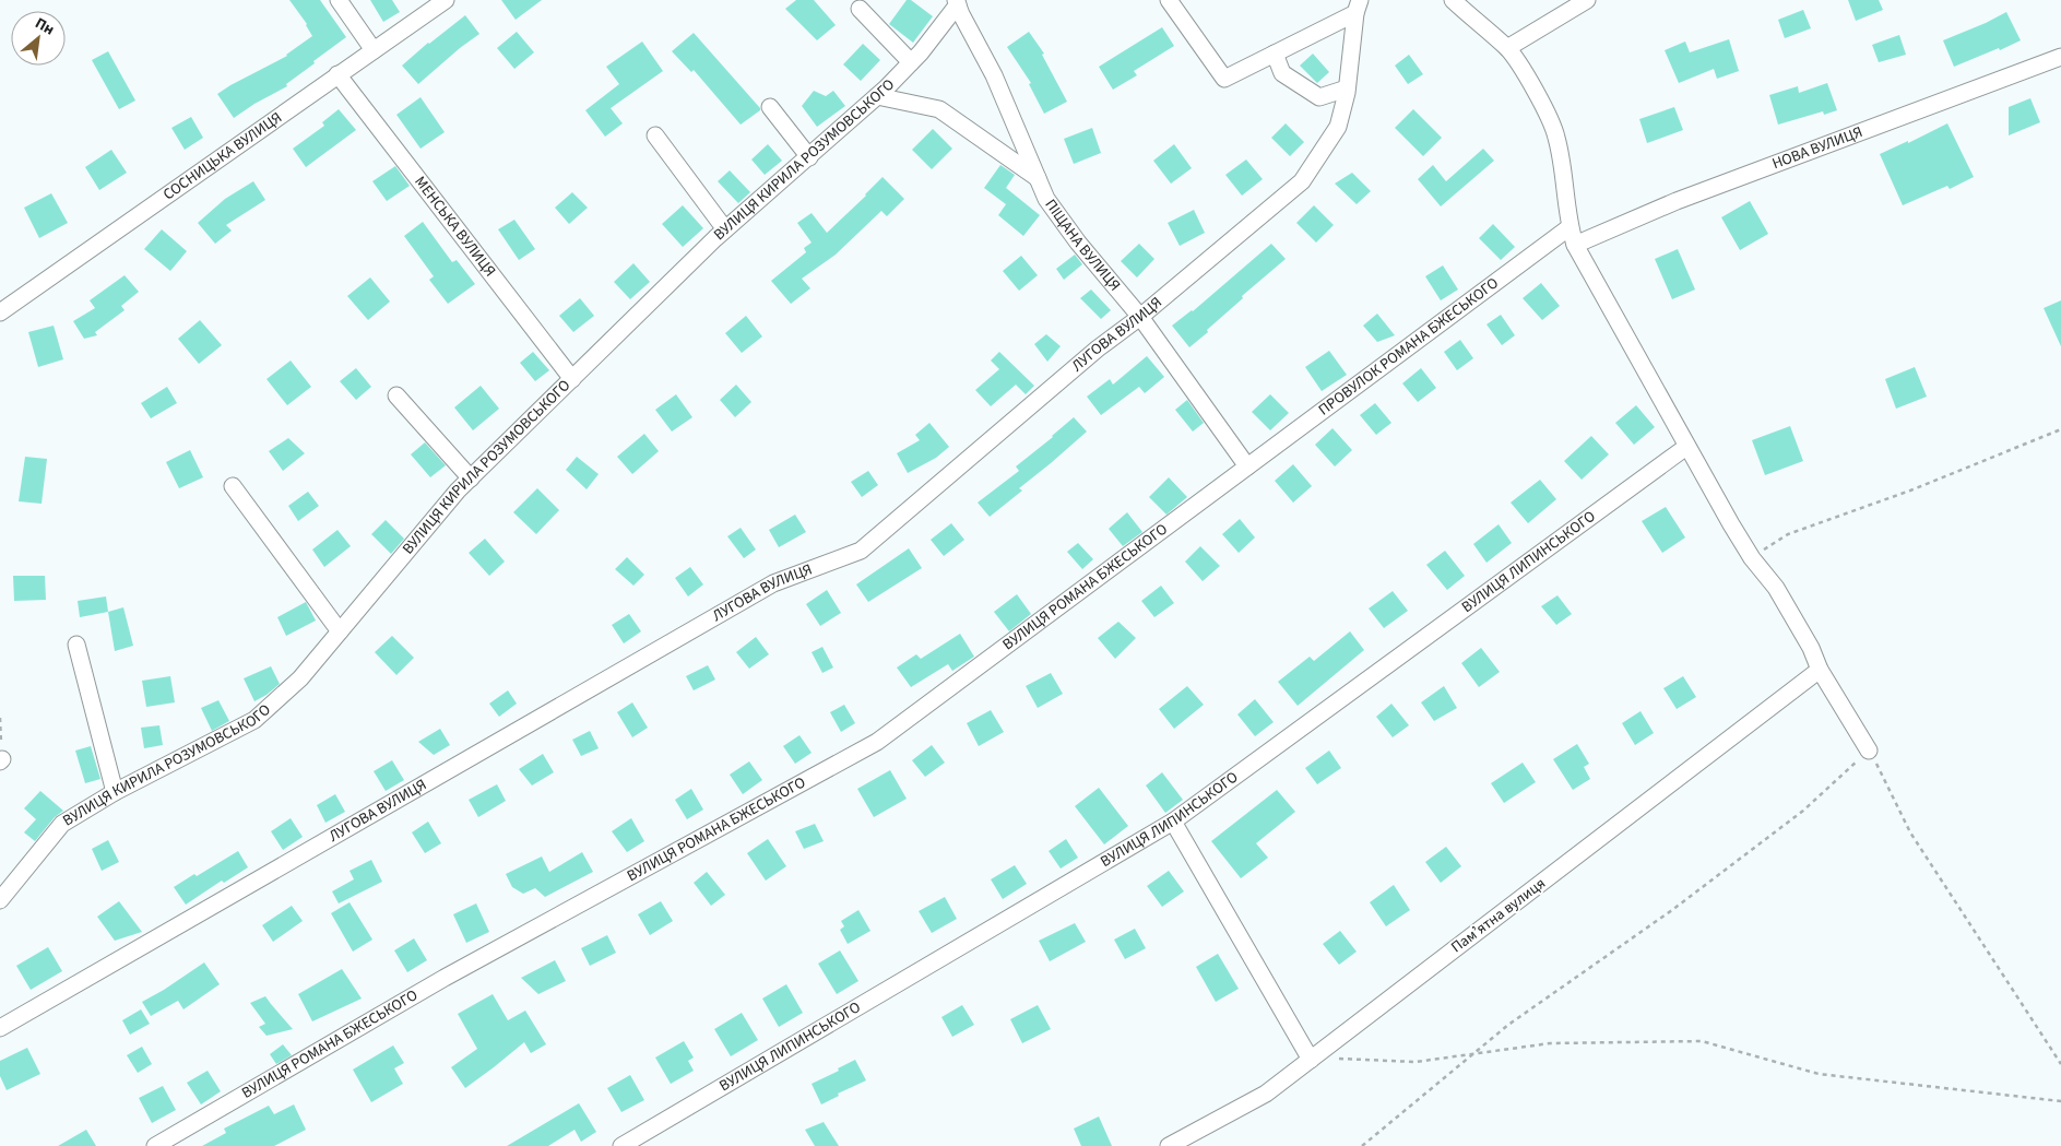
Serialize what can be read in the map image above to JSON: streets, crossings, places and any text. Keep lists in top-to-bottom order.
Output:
{
  "streets": {
    "street": [
      "НОВА ВУЛИЦЯ",
      "СОСНИЦЬКА ВУЛИЦЯ",
      "ВУЛИЦЯ КИРИЛА РОЗУМОВСЬКОГО",
      "МЕНСЬКА ВУЛИЦЯ",
      "ПІЩАНА ВУЛИЦЯ",
      "ЛУГОВА ВУЛИЦЯ",
      "ПРОВУЛОК РОМАНА БЖЕСЬКОГО",
      "ВУЛИЦЯ ЛИПИНСЬКОГО",
      "ВУЛИЦЯ РОМАНА БЖЕСЬКОГО",
      "Памʼятна вулиця"
    ]
  },
  "crossings": [
    ["СОСНИЦЬКА ВУЛИЦЯ", "МЕНСЬКА ВУЛИЦЯ"],
    ["ВУЛИЦЯ КИРИЛА РОЗУМОВСЬКОГО", "МЕНСЬКА ВУЛИЦЯ"],
    ["ВУЛИЦЯ КИРИЛА РОЗУМОВСЬКОГО", "ПІЩАНА ВУЛИЦЯ"],
    ["ПІЩАНА ВУЛИЦЯ", "ЛУГОВА ВУЛИЦЯ"],
    ["ПІЩАНА ВУЛИЦЯ", "ПРОВУЛОК РОМАНА БЖЕСЬКОГО"],
    ["ПІЩАНА ВУЛИЦЯ", "ВУЛИЦЯ РОМАНА БЖЕСЬКОГО"],
    ["ПРОВУЛОК РОМАНА БЖЕСЬКОГО", "ВУЛИЦЯ РОМАНА БЖЕСЬКОГО"]
  ],
  "north": "top right"
}
